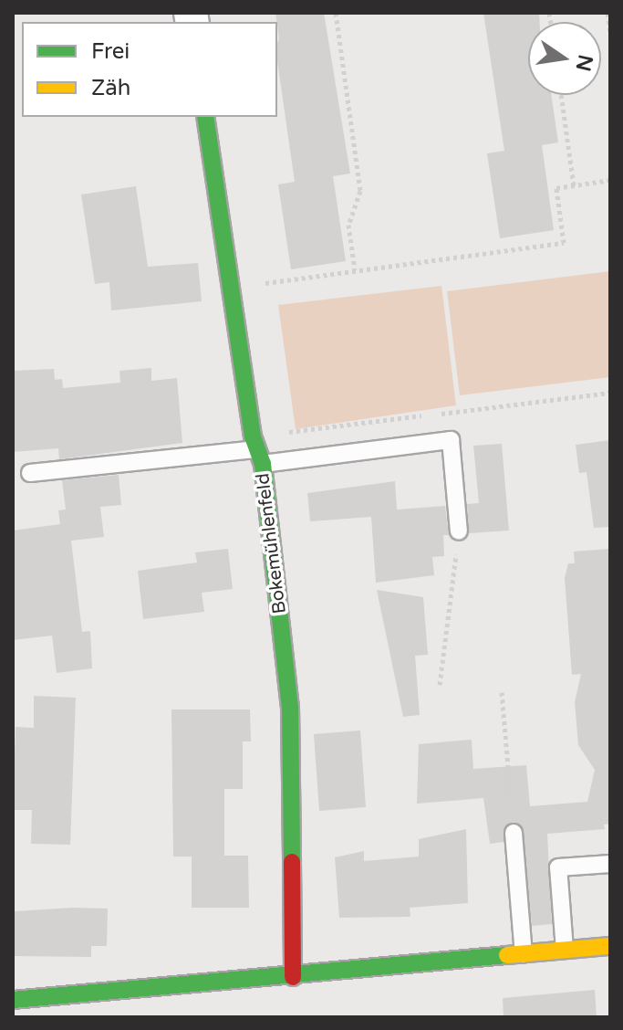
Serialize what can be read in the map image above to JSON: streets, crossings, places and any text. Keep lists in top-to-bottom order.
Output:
{
  "streets": {
    "street": ["Bokemühlenfeld"]
  },
  "legend": ["Frei", "Zäh"],
  "north": "right"
}
